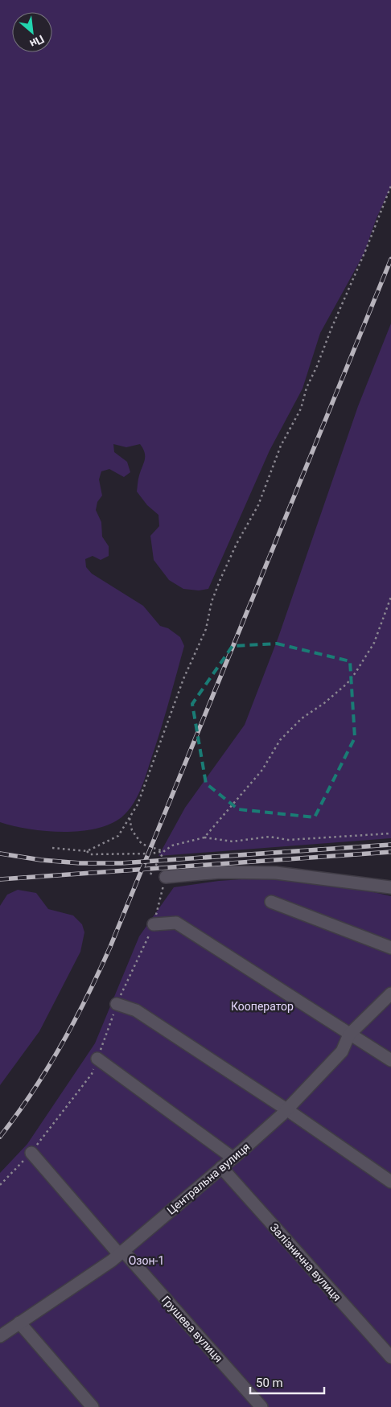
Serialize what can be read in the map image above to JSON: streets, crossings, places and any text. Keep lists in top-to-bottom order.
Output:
{
  "streets": {
    "street": ["Центральна вулиця", "Залізнична вулиця", "Грушева вулиця"]
  },
  "crossings": [
    ["Центральна вулиця", "Залізнична вулиця"],
    ["Центральна вулиця", "Грушева вулиця"]
  ],
  "parks": ["Кооператор", "Озон-1"],
  "scale_bar": "50 m",
  "north": "bottom right"
}
